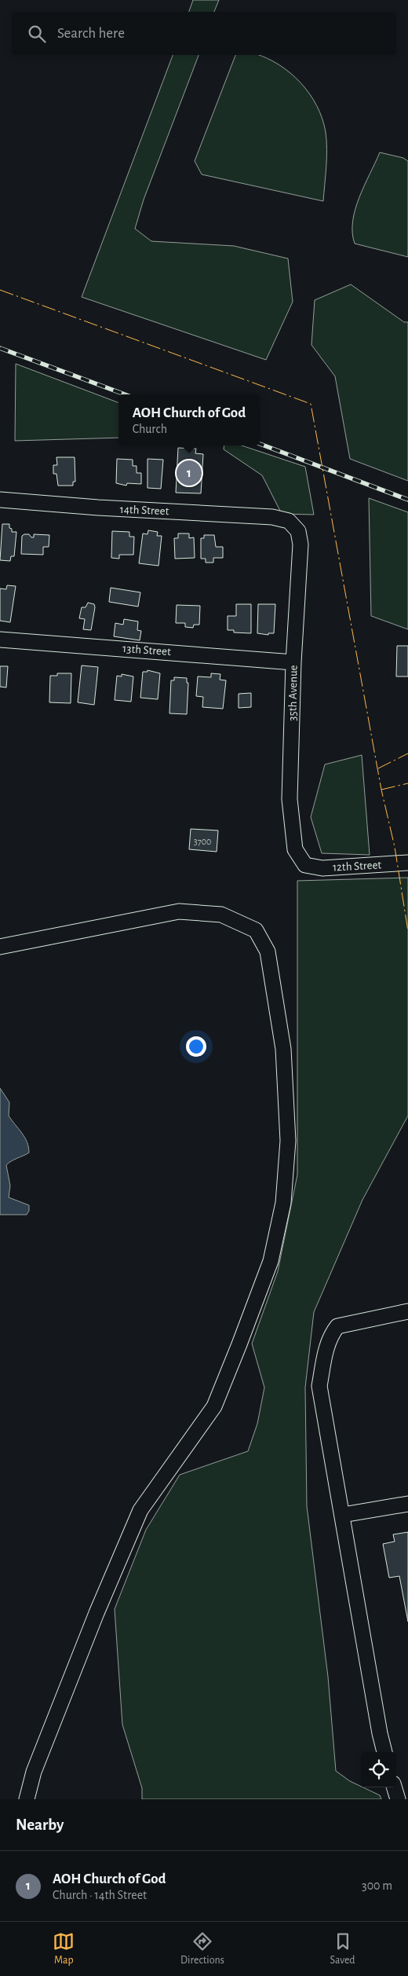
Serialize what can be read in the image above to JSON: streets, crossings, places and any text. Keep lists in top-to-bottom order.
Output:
{
  "streets": {
    "street": [
      "14th Street",
      "13th Street",
      "35th Avenue",
      "12th Street"
    ]
  },
  "crossings": [
    ["14th Street", "35th Avenue"],
    ["13th Street", "35th Avenue"],
    ["35th Avenue", "12th Street"]
  ],
  "house_numbers": ["3700"],
  "page": {
    "search": "Search here",
    "popup": ["AOH Church of God", "Church"],
    "pins": "1",
    "heading": "Nearby",
    "list": [
      {
        "mark": "1",
        "name": "AOH Church of God",
        "note": "Church · 14th Street",
        "value": "300 m"
      }
    ],
    "nav": ["Map", "Directions", "Saved"]
  }
}
